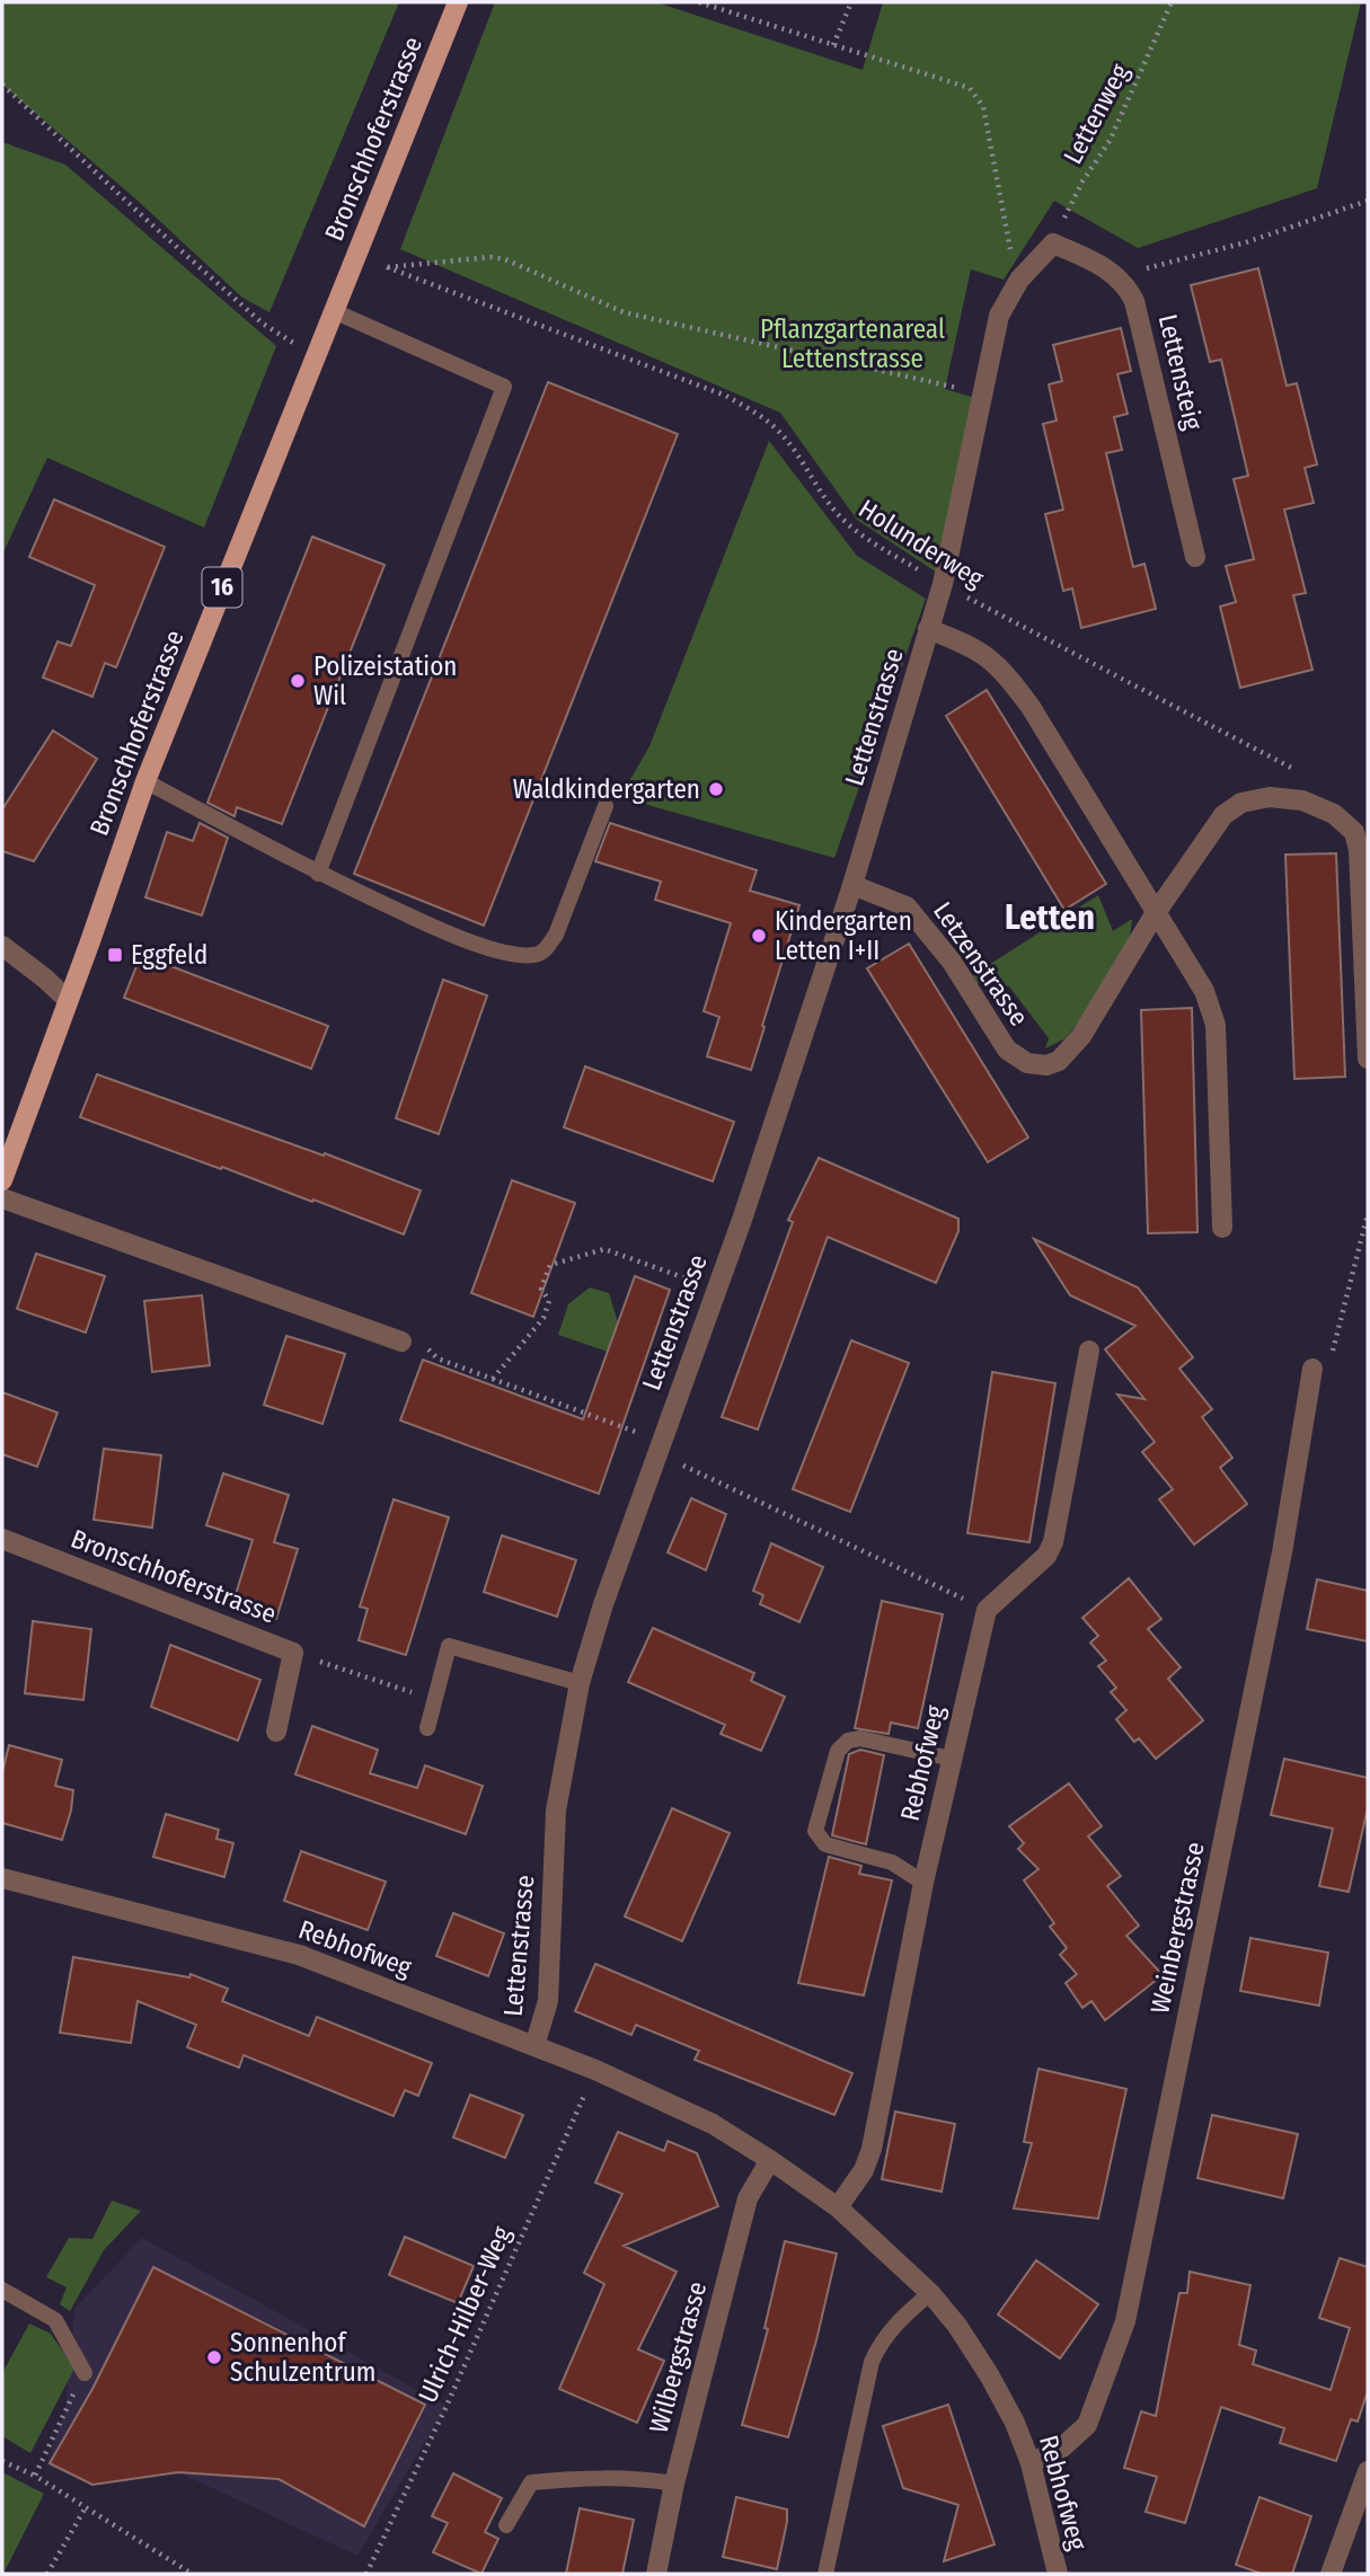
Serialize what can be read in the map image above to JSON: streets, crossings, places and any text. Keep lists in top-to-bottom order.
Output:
{
  "streets": {
    "main road": ["Bronschhoferstrasse", "16"],
    "street": [
      "Lettensteig",
      "Lettenstrasse",
      "Letzenstrasse",
      "Rebhofweg",
      "Weinbergstrasse",
      "Wilbergstrasse"
    ],
    "path": ["Lettenweg", "Holunderweg", "Ulrich-Hilber-Weg"]
  },
  "crossings": [
    ["Lettenweg", "Lettensteig"],
    ["Lettenweg", "Lettenstrasse"],
    ["Lettensteig", "Lettenstrasse"],
    ["Holunderweg", "Lettenstrasse"],
    ["Lettenstrasse", "Letzenstrasse"],
    ["Lettenstrasse", "Rebhofweg"],
    ["Rebhofweg", "Weinbergstrasse"],
    ["Rebhofweg", "Ulrich-Hilber-Weg"],
    ["Rebhofweg", "Wilbergstrasse"]
  ],
  "districts": ["Letten"],
  "parks": ["Pflanzgartenareal Lettenstrasse"],
  "places": {
    "other": [
      "Polizeistation Wil",
      "Waldkindergarten",
      "Kindergarten Letten I+II",
      "Sonnenhof Schulzentrum"
    ],
    "transit": ["Eggfeld"]
  }
}
